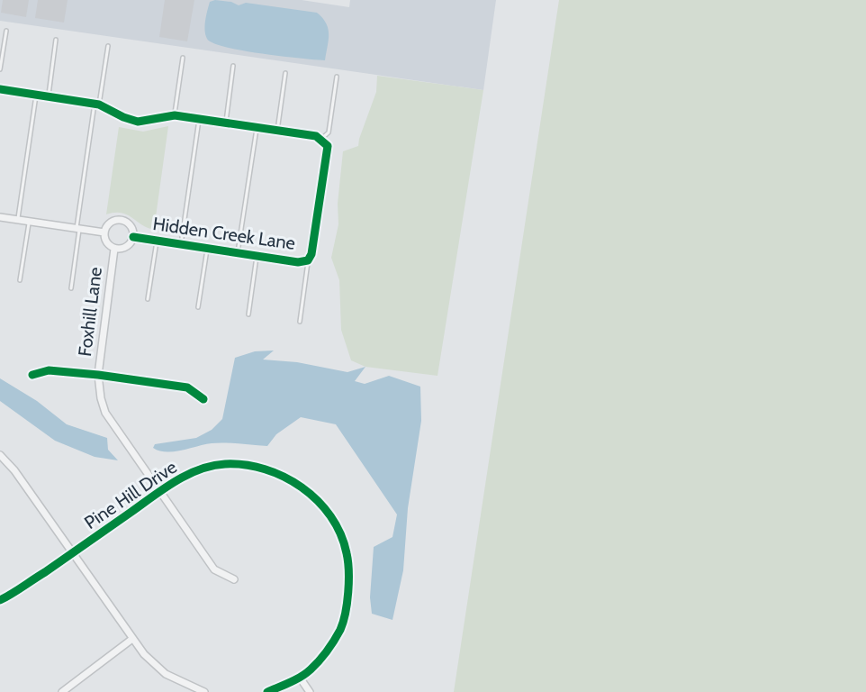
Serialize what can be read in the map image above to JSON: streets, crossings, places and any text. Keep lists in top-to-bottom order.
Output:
{
  "streets": {
    "street": ["Hidden Creek Lane", "Foxhill Lane", "Pine Hill Drive"]
  },
  "crossings": [
    ["Hidden Creek Lane", "Foxhill Lane"],
    ["Foxhill Lane", "Pine Hill Drive"]
  ]
}
